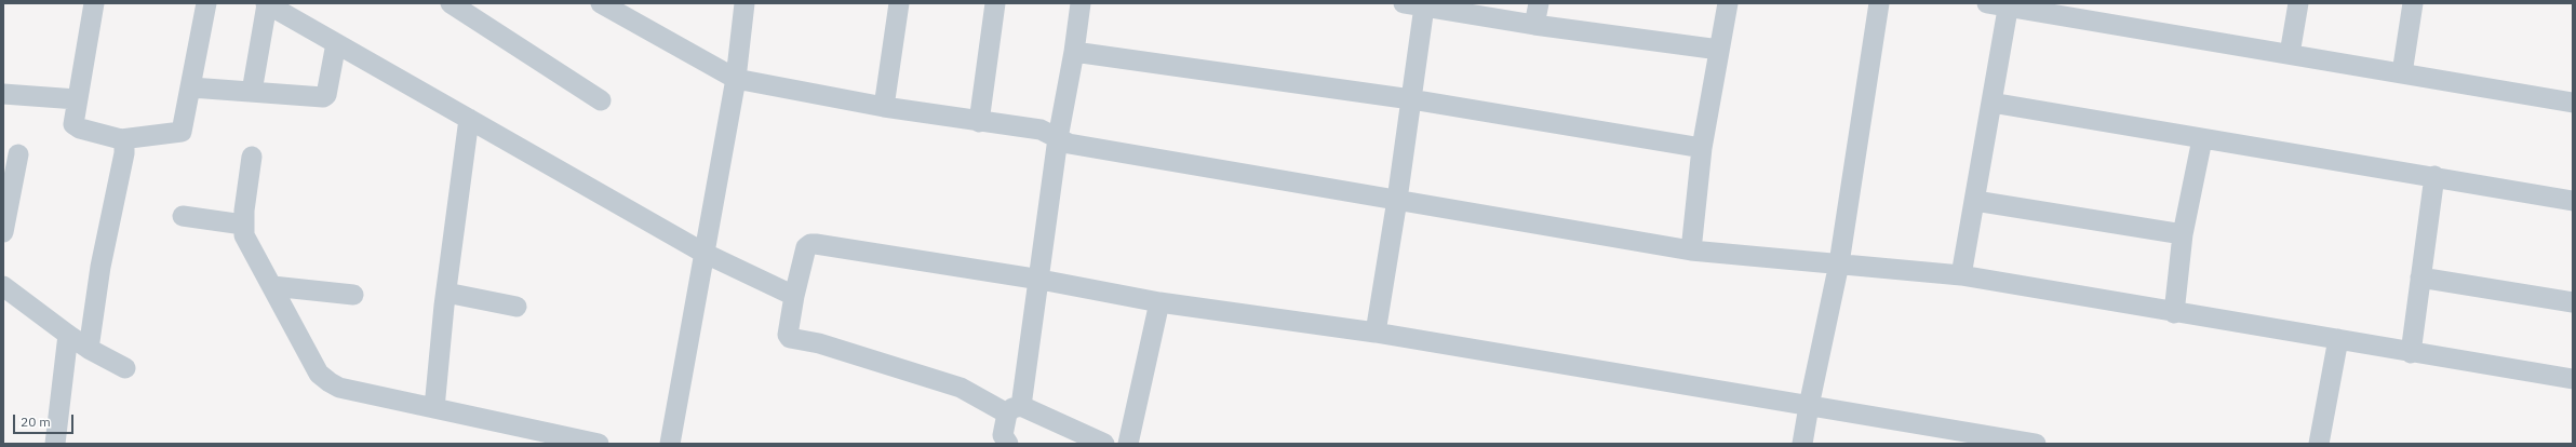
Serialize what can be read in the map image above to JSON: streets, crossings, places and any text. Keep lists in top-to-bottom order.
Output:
{
  "scale_bar": "20 m"
}
